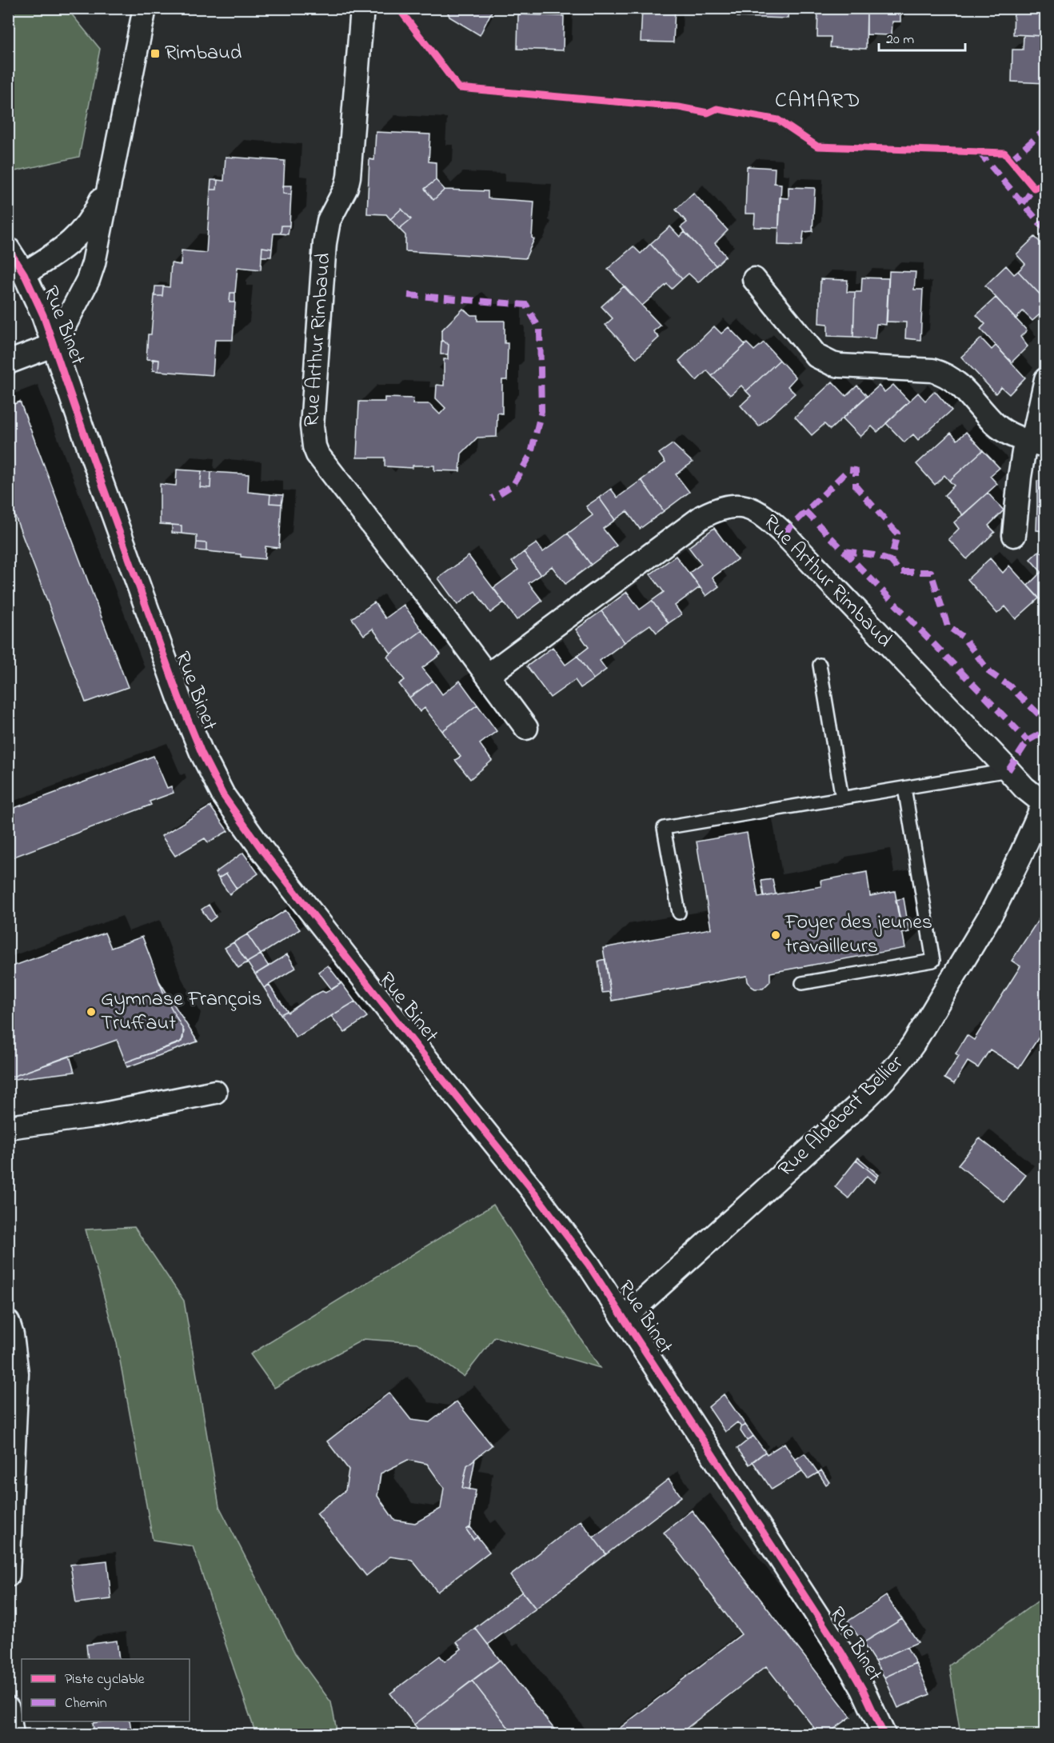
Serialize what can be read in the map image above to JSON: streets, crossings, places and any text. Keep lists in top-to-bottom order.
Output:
{
  "streets": {
    "street": ["Rue Binet", "Rue Arthur Rimbaud", "Rue Aldebert Bellier"]
  },
  "crossings": [
    ["Rue Binet", "Rue Aldebert Bellier"],
    ["Rue Arthur Rimbaud", "Rue Aldebert Bellier"]
  ],
  "districts": ["CAMARD"],
  "places": {
    "transit": ["Rimbaud"],
    "other": ["Foyer des jeunes travailleurs", "Gymnase François Truffaut"]
  },
  "legend": ["Piste cyclable", "Chemin"],
  "scale_bar": "20 m"
}
